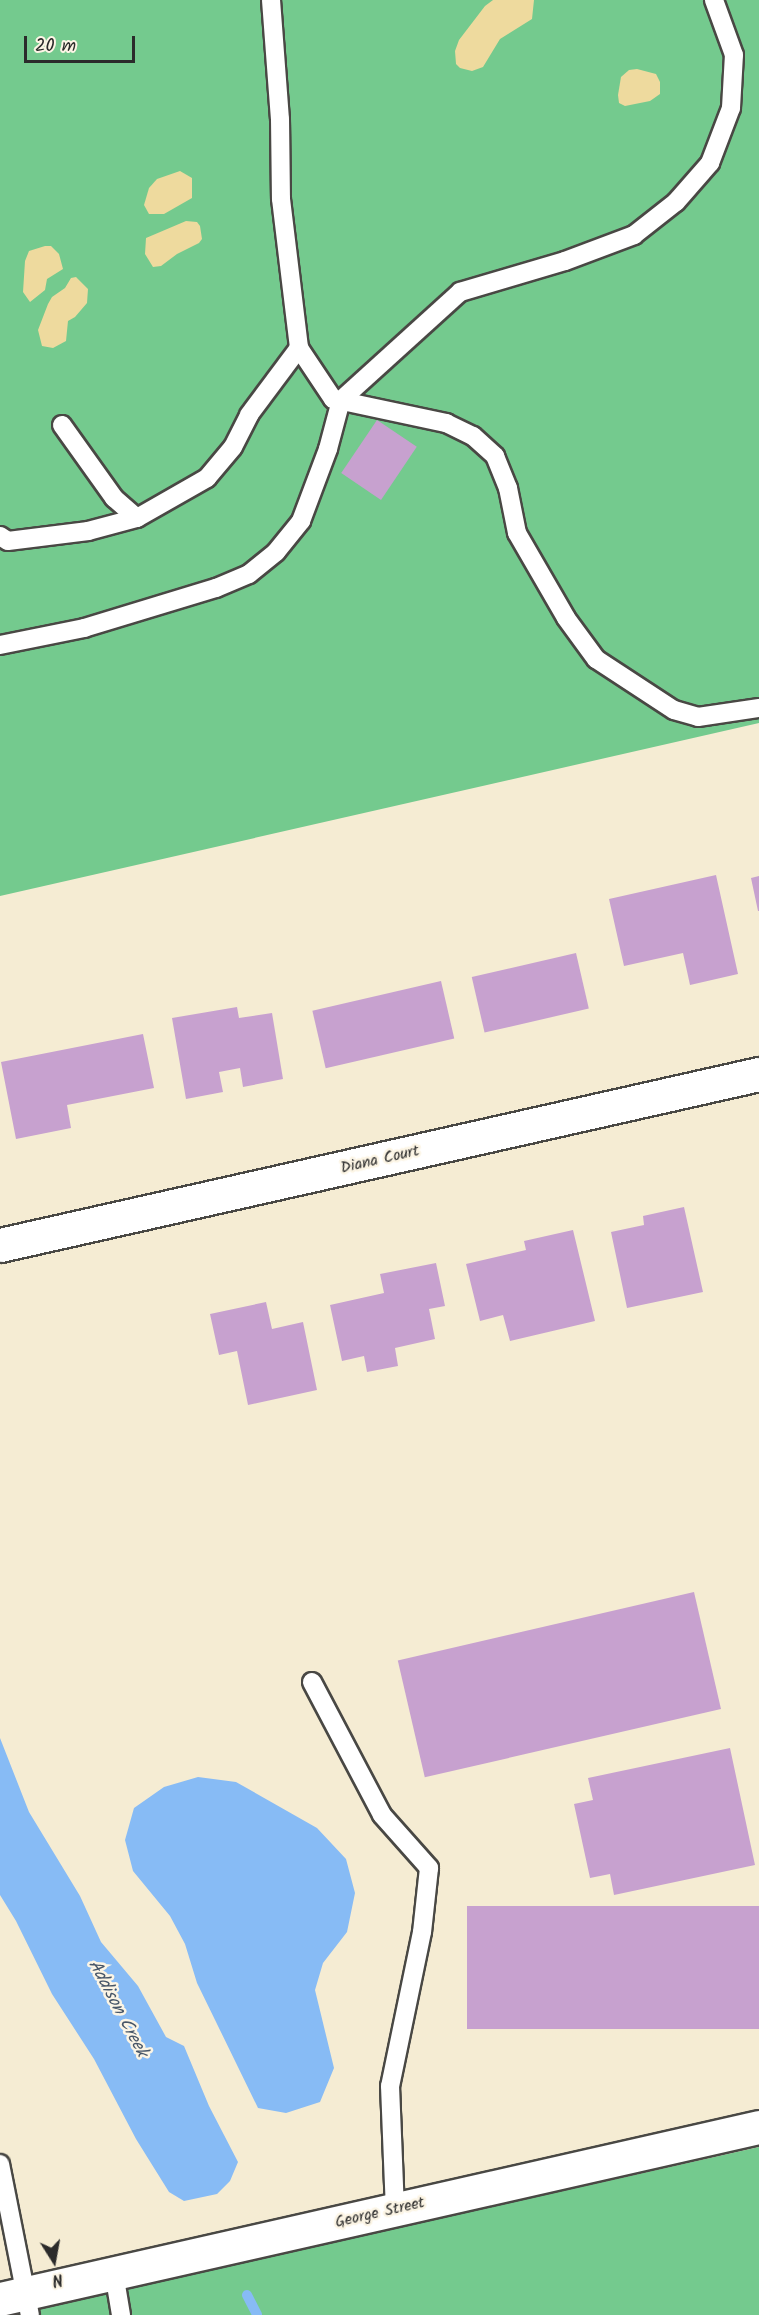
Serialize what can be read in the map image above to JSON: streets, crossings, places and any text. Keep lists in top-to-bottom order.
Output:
{
  "streets": {
    "street": ["Diana Court", "George Street"]
  },
  "water": ["Addison Creek"],
  "scale_bar": "20 m",
  "north": "bottom"
}
